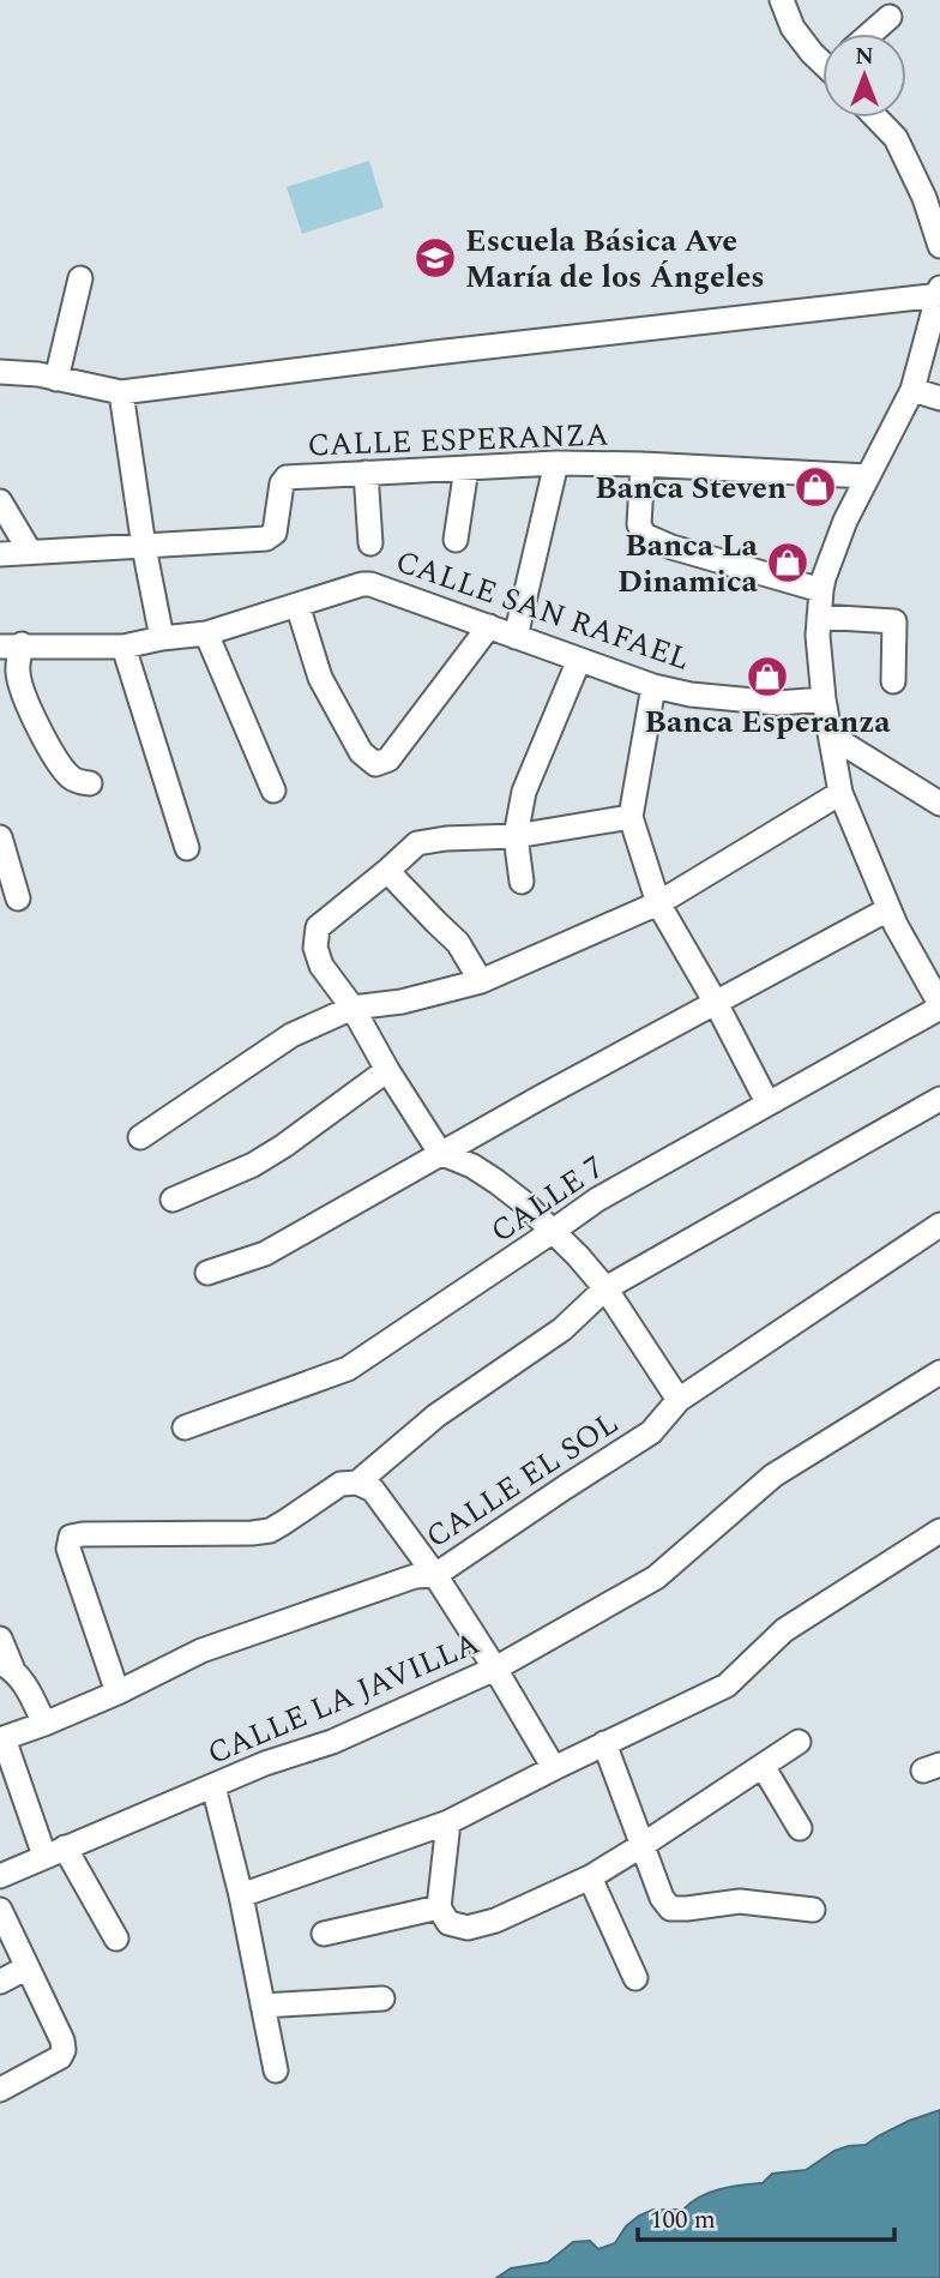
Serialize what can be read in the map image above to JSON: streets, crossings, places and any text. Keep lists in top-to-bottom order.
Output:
{
  "streets": {
    "street": [
      "CALLE ESPERANZA",
      "CALLE SAN RAFAEL",
      "CALLE 7",
      "CALLE EL SOL",
      "CALLE LA JAVILLA"
    ]
  },
  "places": {
    "school or university": ["Escuela Básica Ave María de los Ángeles"],
    "shop": ["Banca Steven", "Banca La Dinamica", "Banca Esperanza"]
  },
  "scale_bar": "100 m",
  "north": "top"
}
